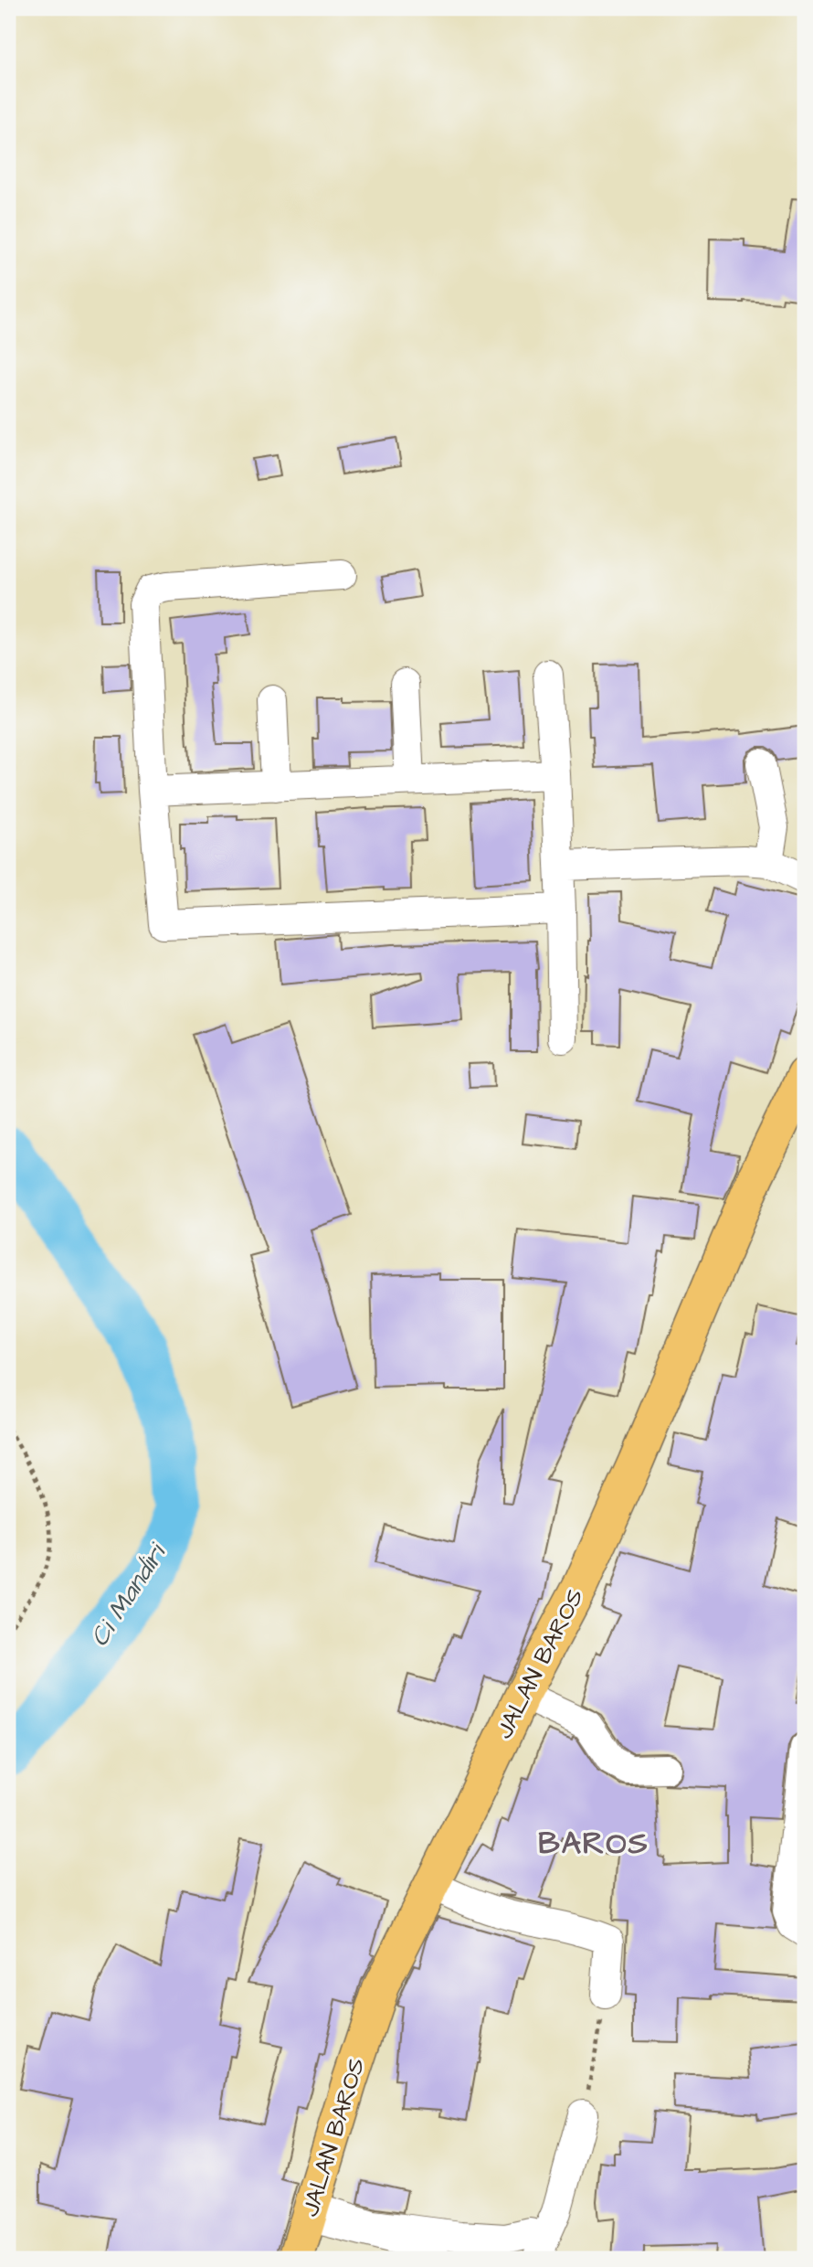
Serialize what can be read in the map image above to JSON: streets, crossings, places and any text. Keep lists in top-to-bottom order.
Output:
{
  "streets": {
    "main road": ["JALAN BAROS"]
  },
  "districts": ["BAROS"],
  "water": ["Ci Mandiri"]
}
